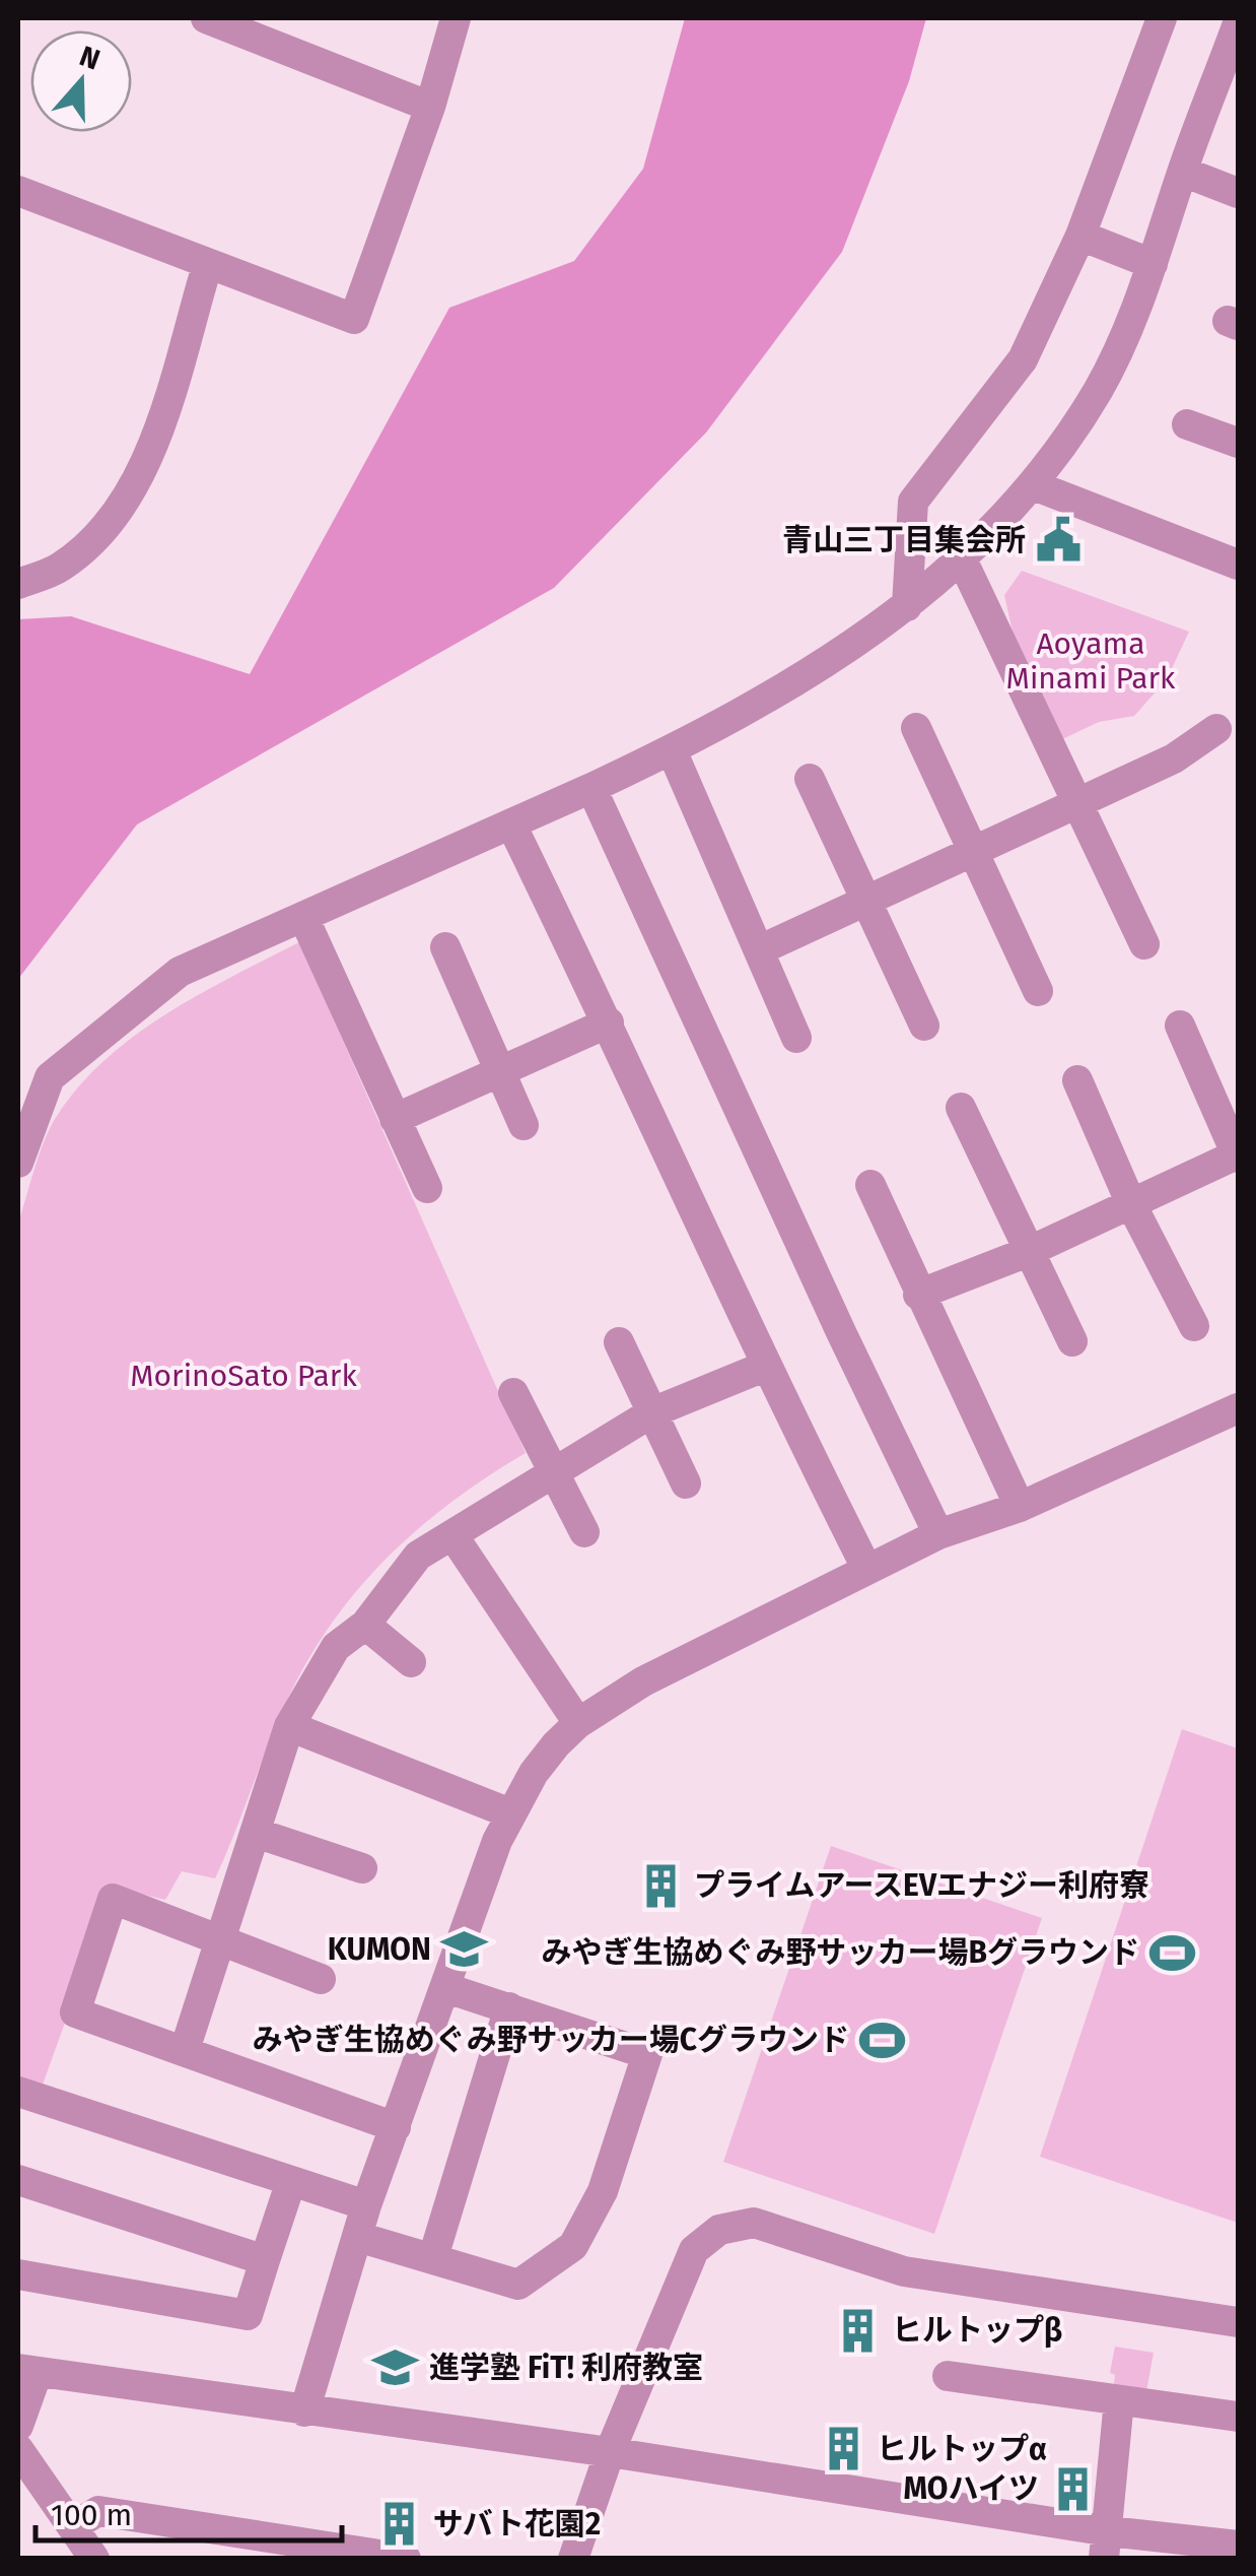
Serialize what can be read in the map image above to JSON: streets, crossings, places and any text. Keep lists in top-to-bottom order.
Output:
{
  "parks": ["Aoyama Minami Park", "MorinoSato Park"],
  "places": {
    "public building": ["青山三丁目集会所"],
    "building": [
      "プライムアースEVエナジー利府寮",
      "ヒルトップβ",
      "ヒルトップα",
      "MOハイツ",
      "サバト花園2"
    ],
    "school or university": ["KUMON", "進学塾 FiT! 利府教室"],
    "sports": ["みやぎ生協めぐみ野サッカー場Bグラウンド", "みやぎ生協めぐみ野サッカー場Cグラウンド"]
  },
  "scale_bar": "100 m",
  "north": "top"
}
